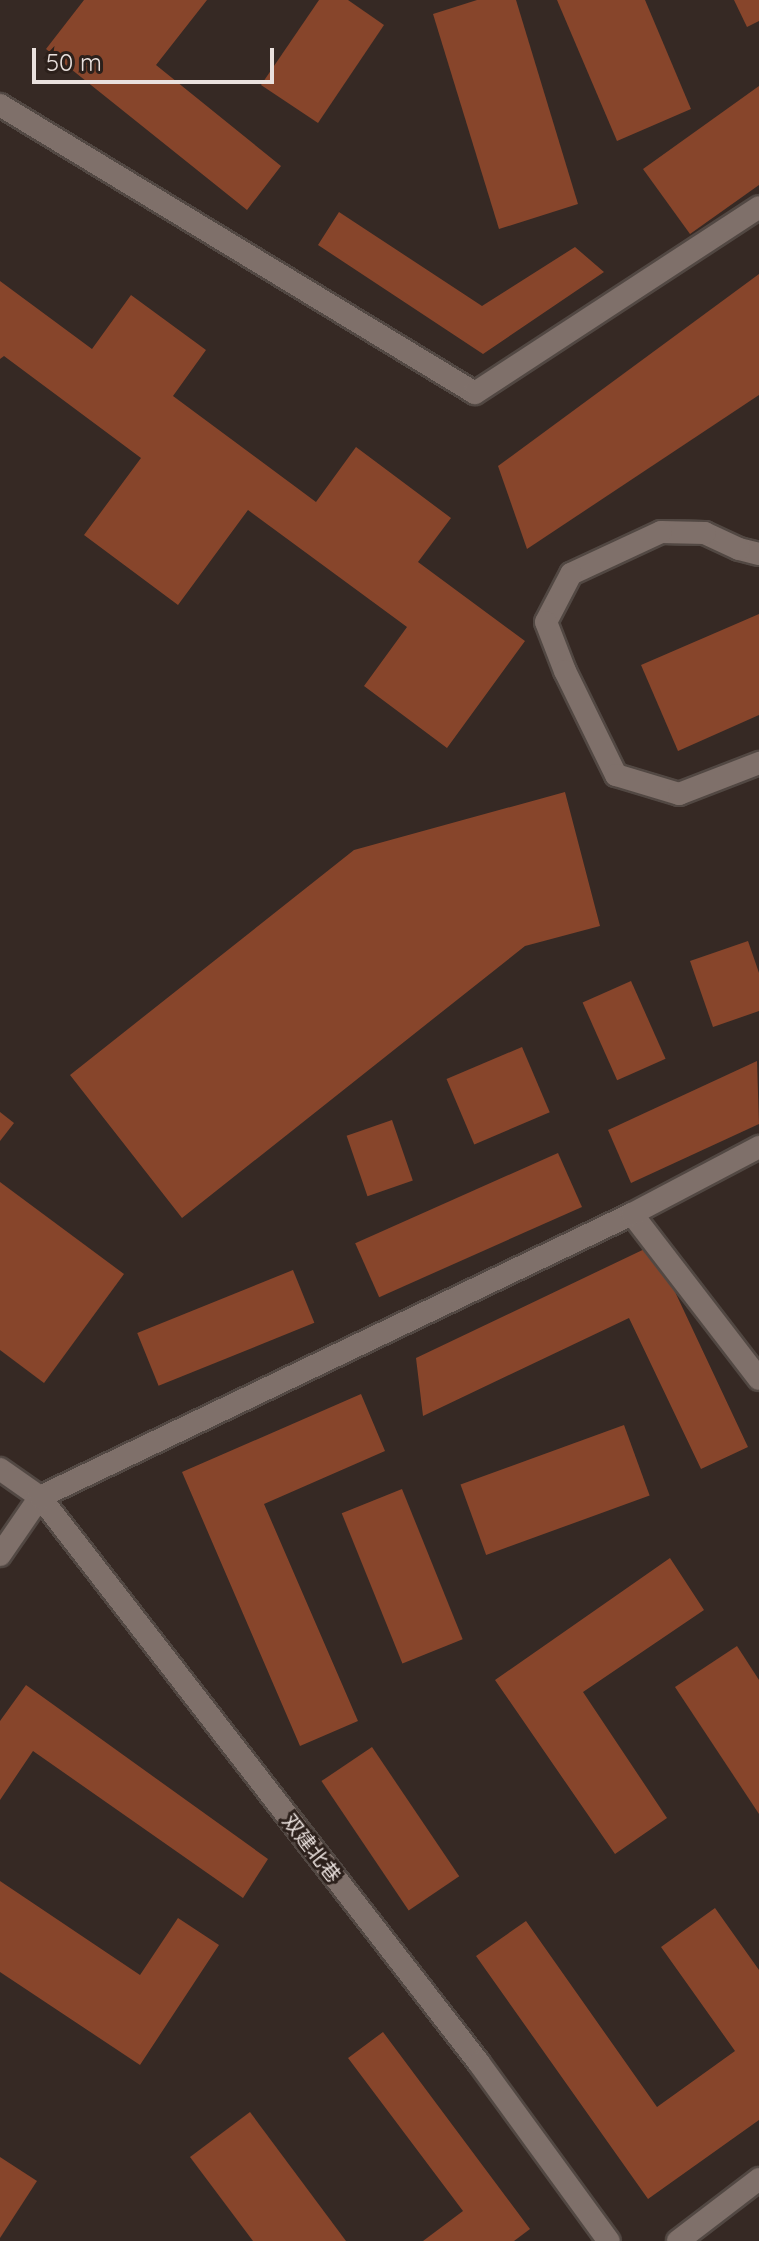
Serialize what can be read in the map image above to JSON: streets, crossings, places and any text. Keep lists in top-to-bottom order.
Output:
{
  "streets": {
    "street": ["双建北巷"]
  },
  "scale_bar": "50 m"
}
